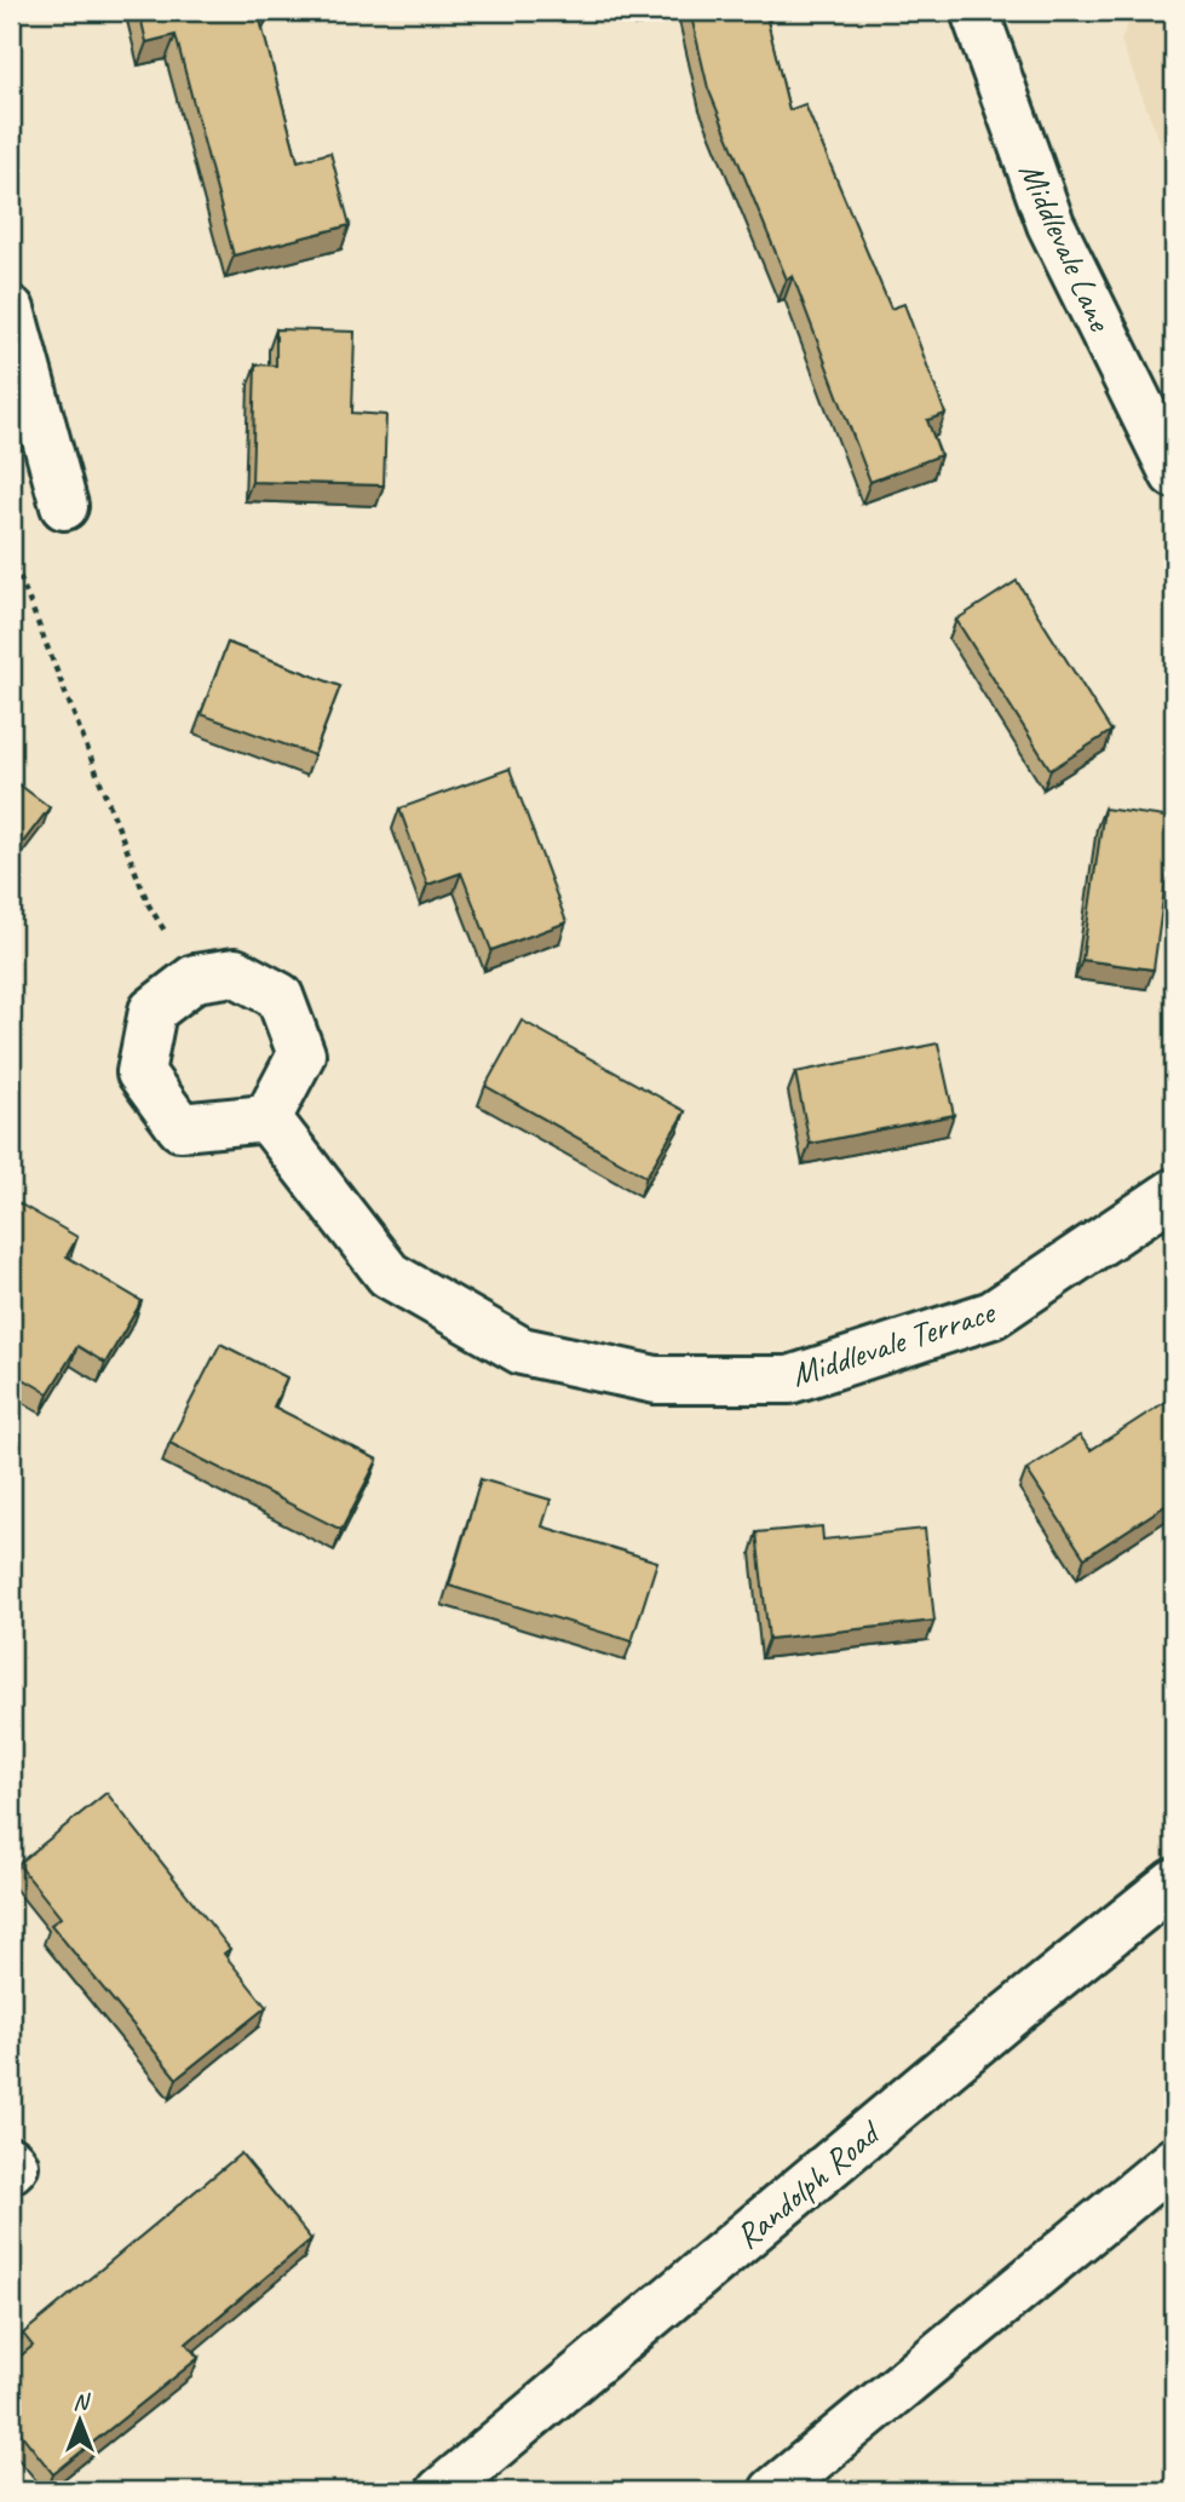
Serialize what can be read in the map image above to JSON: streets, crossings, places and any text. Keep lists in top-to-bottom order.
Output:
{
  "streets": {
    "street": ["Middlevale Lane", "Middlevale Terrace", "Randolph Road"]
  },
  "north": "top"
}
